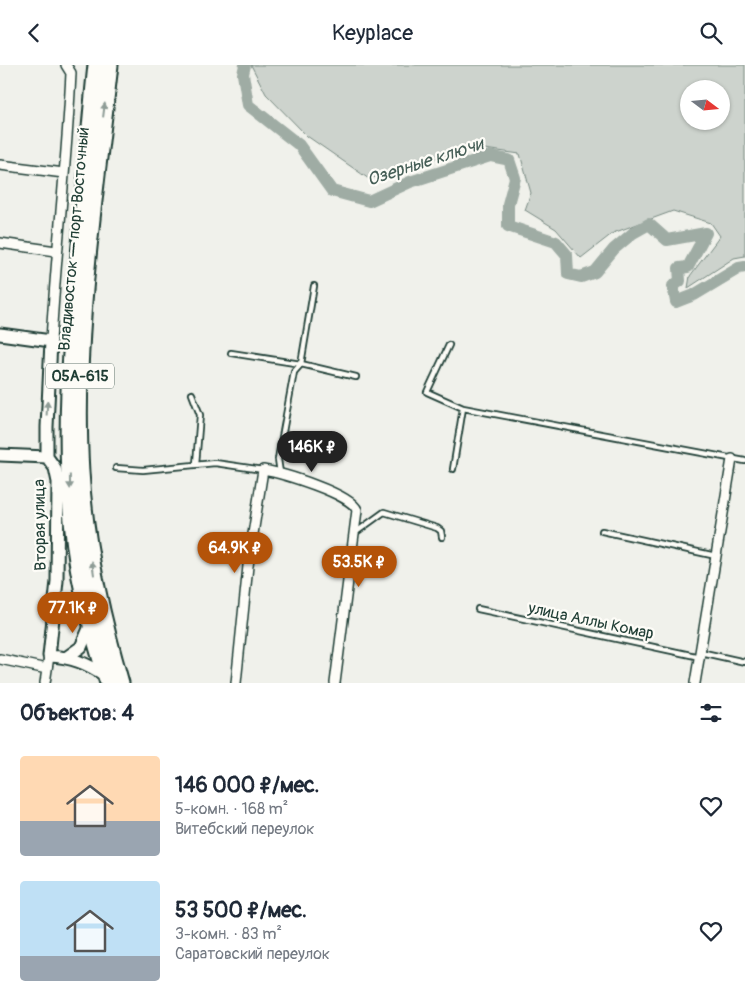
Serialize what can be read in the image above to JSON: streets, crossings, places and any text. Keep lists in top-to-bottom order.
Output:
{
  "streets": {
    "highway": ["Владивосток — порт Восточный", "05А-615"],
    "main road": ["Вторая улица"],
    "lane": ["улица Аллы Комар"]
  },
  "water": ["Озерные ключи"],
  "north": "right",
  "page": {
    "header": "Keyplace",
    "price": [
      "146K ₽",
      "64.9K ₽",
      "53.5K ₽",
      "77.1K ₽"
    ],
    "heading": "Объектов: 4",
    "list": [
      {
        "name": "146 000 ₽/мес.",
        "note": "5-комн. · 168 m² · Витебский переулок"
      },
      {
        "name": "53 500 ₽/мес.",
        "note": "3-комн. · 83 m² · Саратовский переулок"
      }
    ]
  }
}
